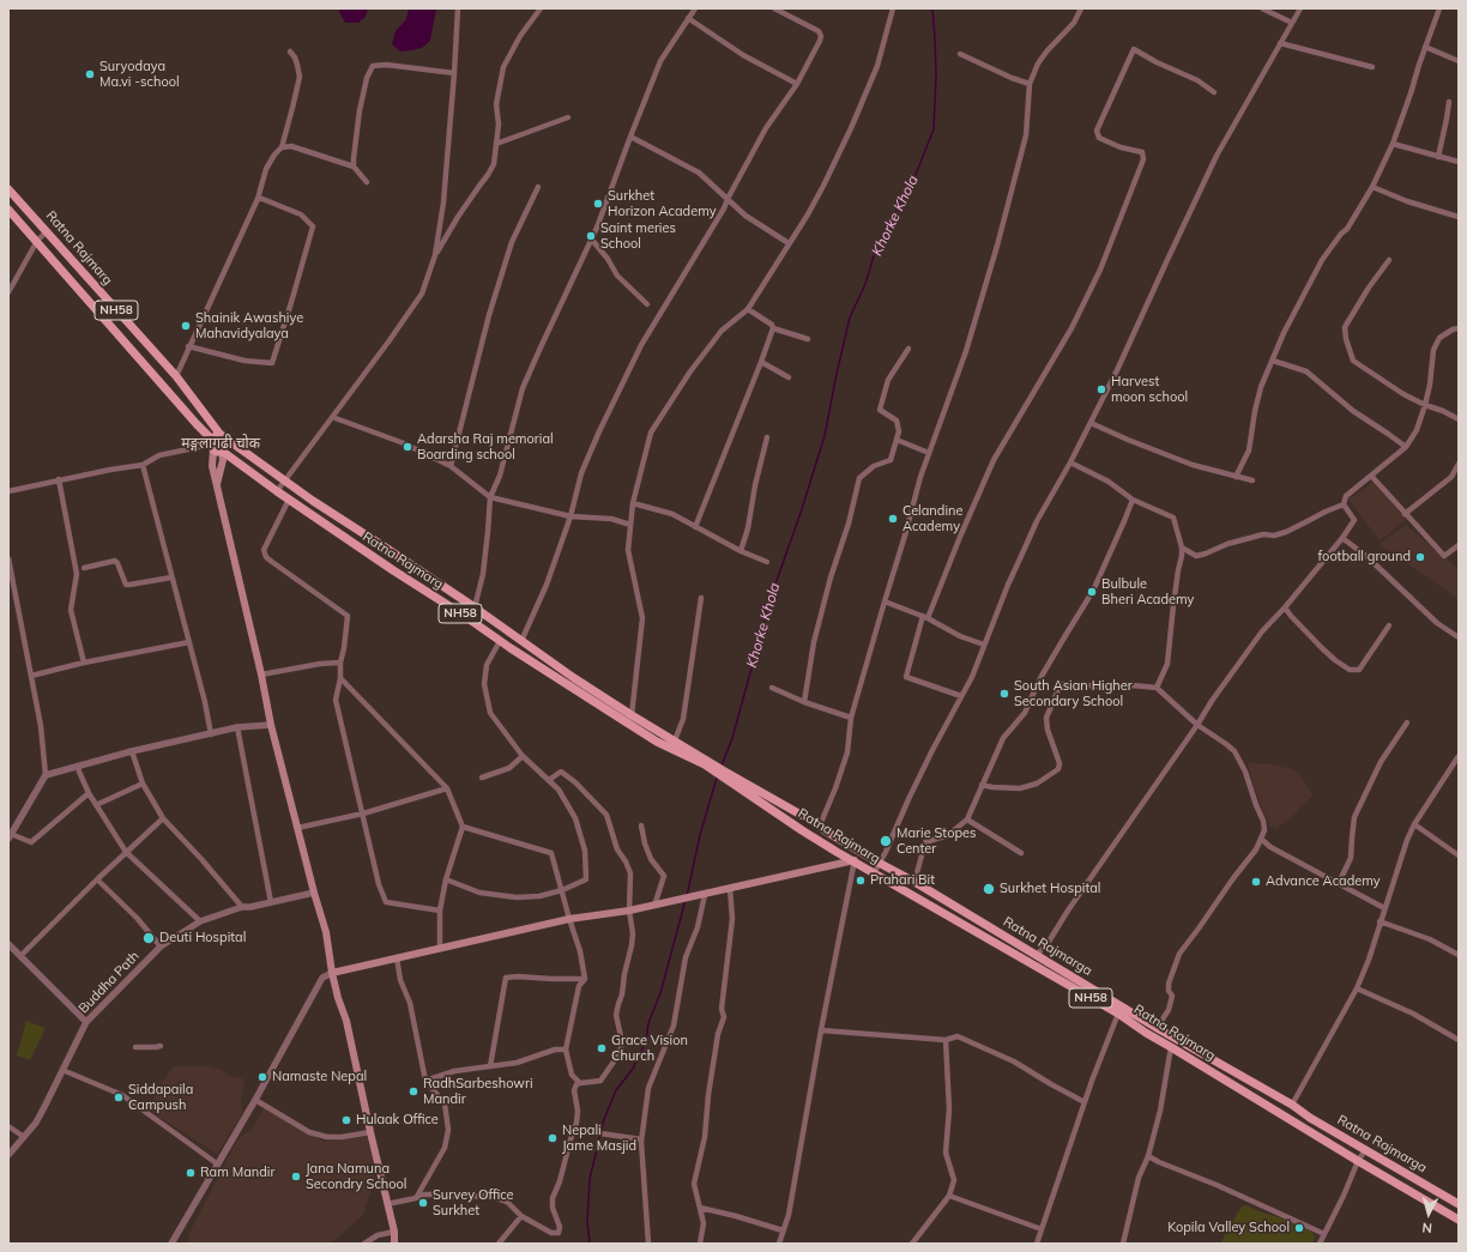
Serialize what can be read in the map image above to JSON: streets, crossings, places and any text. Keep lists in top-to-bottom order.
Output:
{
  "streets": {
    "main road": ["Ratna Rajmarg", "NH58", "Ratna Rajmarga"],
    "street": ["Buddha Path"]
  },
  "crossings": [
    ["Ratna Rajmarg", "Ratna Rajmarga"]
  ],
  "districts": ["मङ्गलागढी चोक"],
  "water": ["Khorke Khola"],
  "places": [
    "Suryodaya Ma.vi -school",
    "Surkhet Horizon Academy",
    "Saint meries School",
    "Shainik Awashiye Mahavidyalaya",
    "Harvest moon school",
    "Adarsha Raj memorial Boarding school",
    "Celandine Academy",
    "football ground",
    "Bulbule Bheri Academy",
    "South Asian Higher Secondary School",
    "Marie Stopes Center",
    "Prahari Bit",
    "Advance Academy",
    "Surkhet Hospital",
    "Deuti Hospital",
    "Grace Vision Church",
    "Namaste Nepal",
    "RadhSarbeshowri Mandir",
    "Siddapaila Campush",
    "Hulaak Office",
    "Nepali Jame Masjid",
    "Ram Mandir",
    "Jana Namuna Secondry School",
    "Survey Office Surkhet",
    "Kopila Valley School"
  ],
  "north": "bottom"
}
